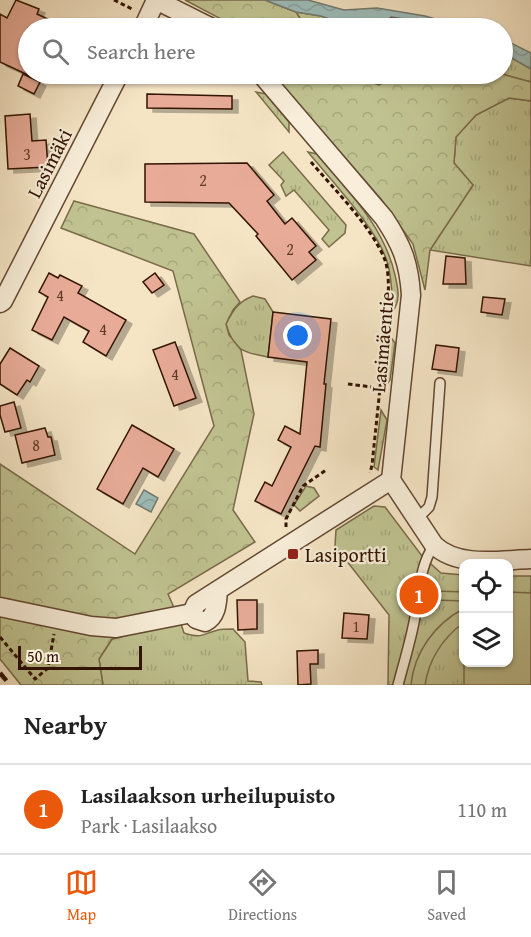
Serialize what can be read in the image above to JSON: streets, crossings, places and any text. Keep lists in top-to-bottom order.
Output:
{
  "streets": {
    "street": ["Lasimäki", "Lasimäentie"]
  },
  "places": {
    "transit": ["Lasiportti"]
  },
  "house_numbers": [
    "3",
    "2",
    "2",
    "4",
    "4",
    "4",
    "8",
    "1"
  ],
  "scale_bar": "50 m",
  "page": {
    "search": "Search here",
    "pins": "1",
    "scale": "50 m",
    "heading": "Nearby",
    "list": [
      {
        "mark": "1",
        "name": "Lasilaakson urheilupuisto",
        "note": "Park · Lasilaakso",
        "value": "110 m"
      }
    ],
    "nav": ["Map", "Directions", "Saved"]
  }
}
